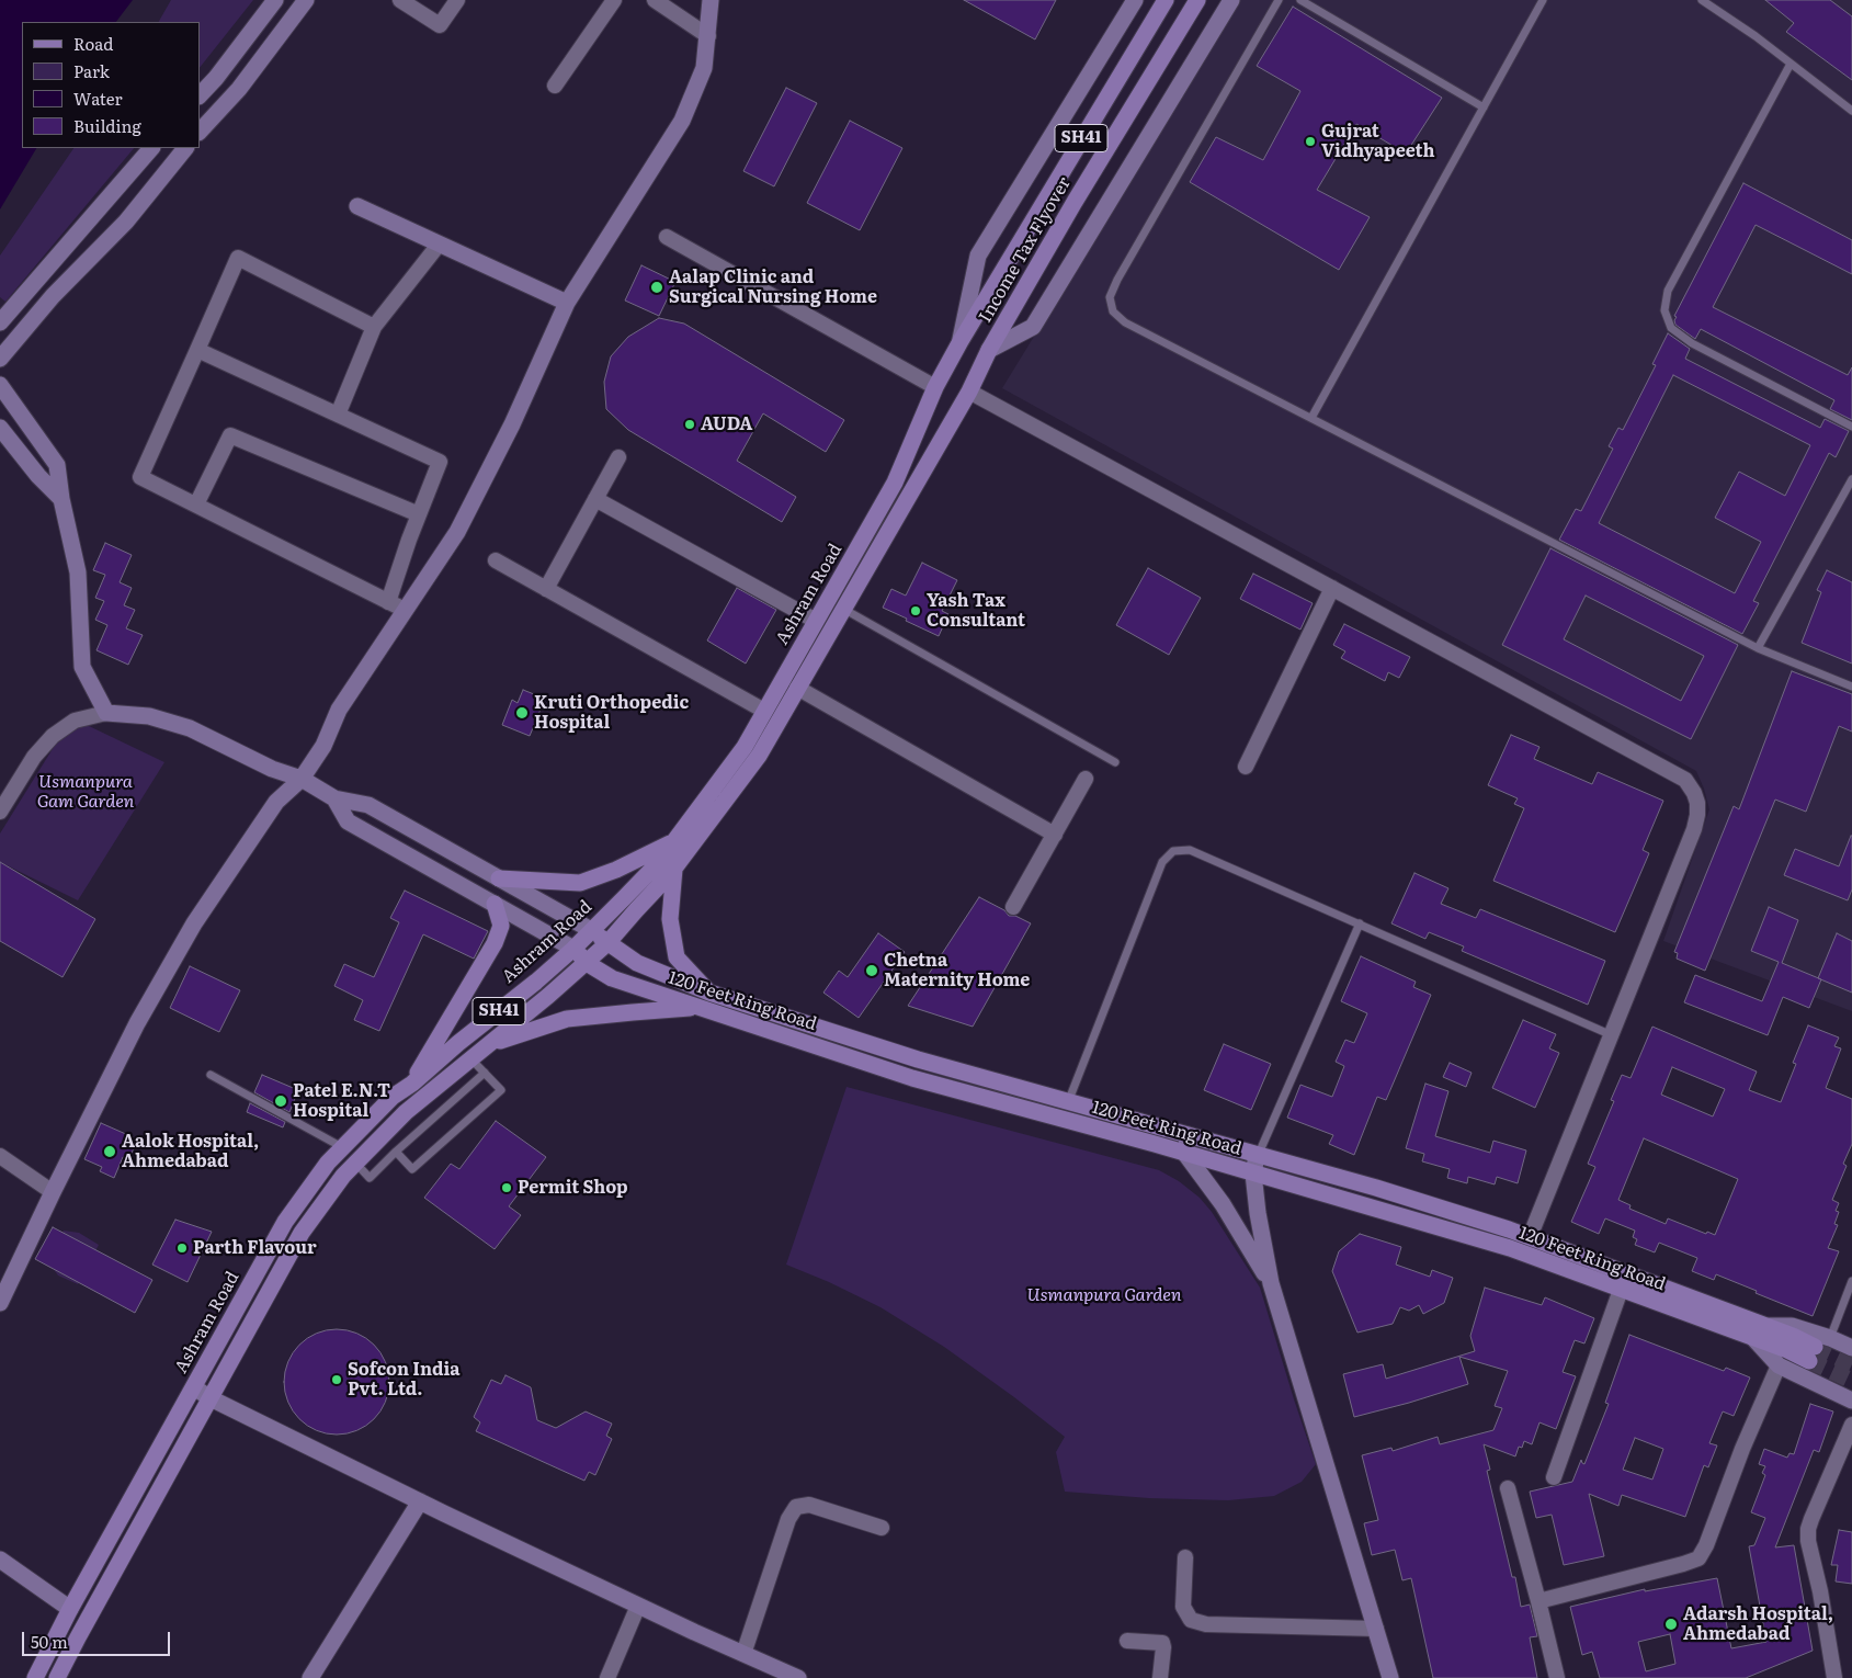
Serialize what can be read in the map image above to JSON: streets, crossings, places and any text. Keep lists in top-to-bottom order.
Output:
{
  "streets": {
    "main road": [
      "SH41",
      "Income Tax Flyover",
      "Ashram Road",
      "120 Feet Ring Road"
    ]
  },
  "crossings": [
    ["Income Tax Flyover", "Ashram Road"],
    ["Ashram Road", "120 Feet Ring Road"]
  ],
  "parks": ["Usmanpura Gam Garden", "Usmanpura Garden"],
  "places": [
    "Gujrat Vidhyapeeth",
    "Aalap Clinic and Surgical Nursing Home",
    "AUDA",
    "Yash Tax Consultant",
    "Kruti Orthopedic Hospital",
    "Chetna Maternity Home",
    "Patel E.N.T Hospital",
    "Aalok Hospital, Ahmedabad",
    "Permit Shop",
    "Parth Flavour",
    "Sofcon India Pvt. Ltd.",
    "Adarsh Hospital, Ahmedabad"
  ],
  "legend": [
    "Road",
    "Park",
    "Water",
    "Building"
  ],
  "scale_bar": "50 m"
}
